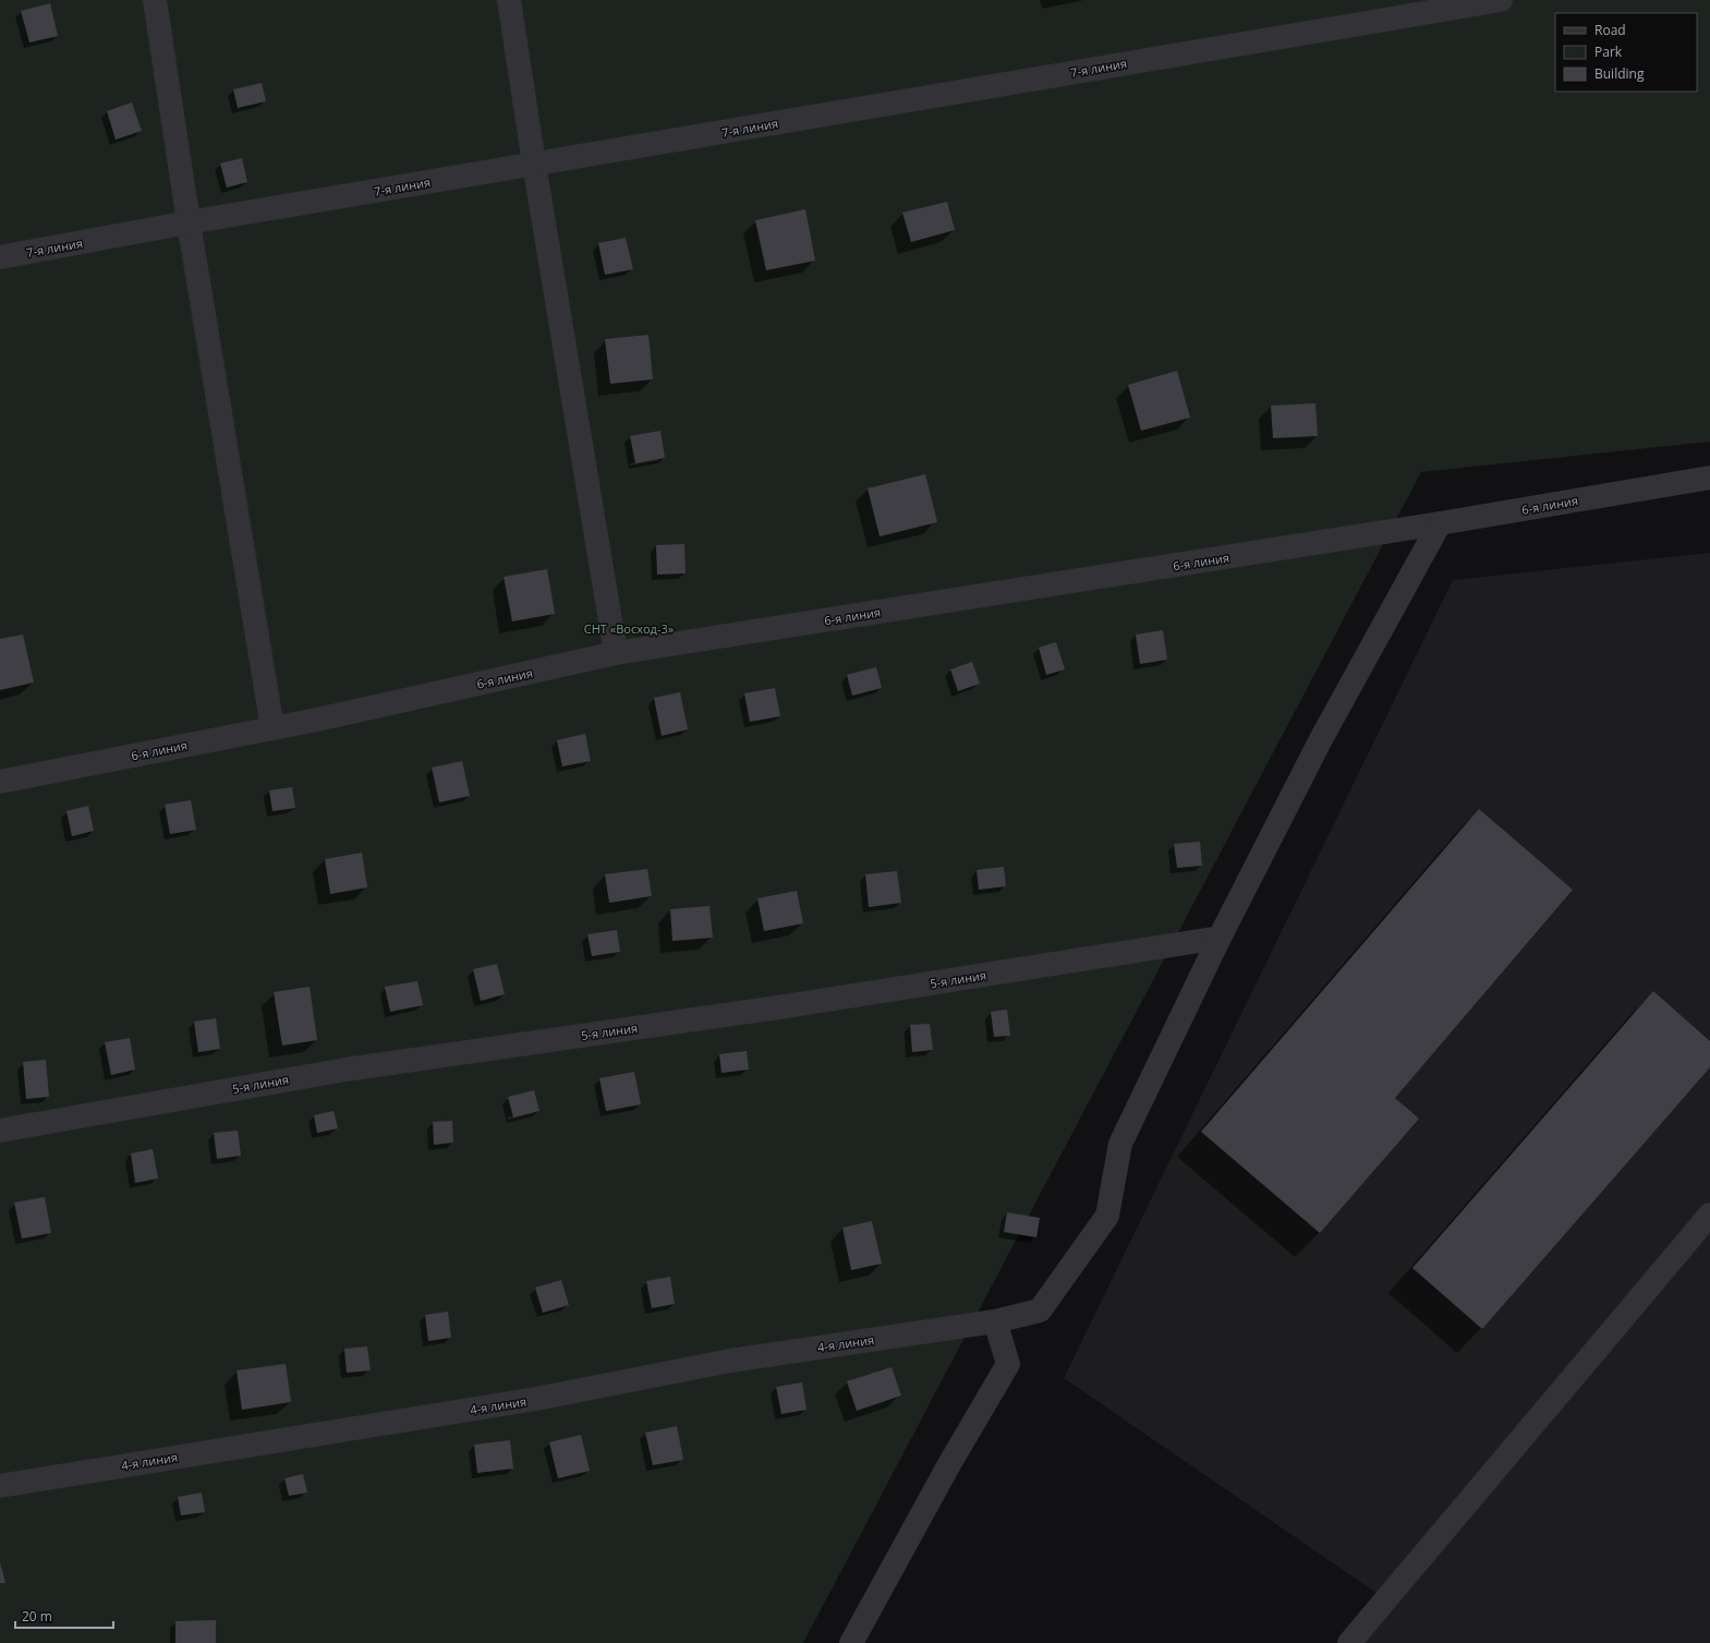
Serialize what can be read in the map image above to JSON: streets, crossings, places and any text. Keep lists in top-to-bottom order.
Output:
{
  "streets": {
    "street": [
      "7-я линия",
      "6-я линия",
      "5-я линия",
      "4-я линия"
    ]
  },
  "crossings": [
    ["6-я линия", "4-я линия"],
    ["5-я линия", "4-я линия"]
  ],
  "parks": ["СНТ «Восход-3»"],
  "legend": ["Road", "Park", "Building"],
  "scale_bar": "20 m"
}
